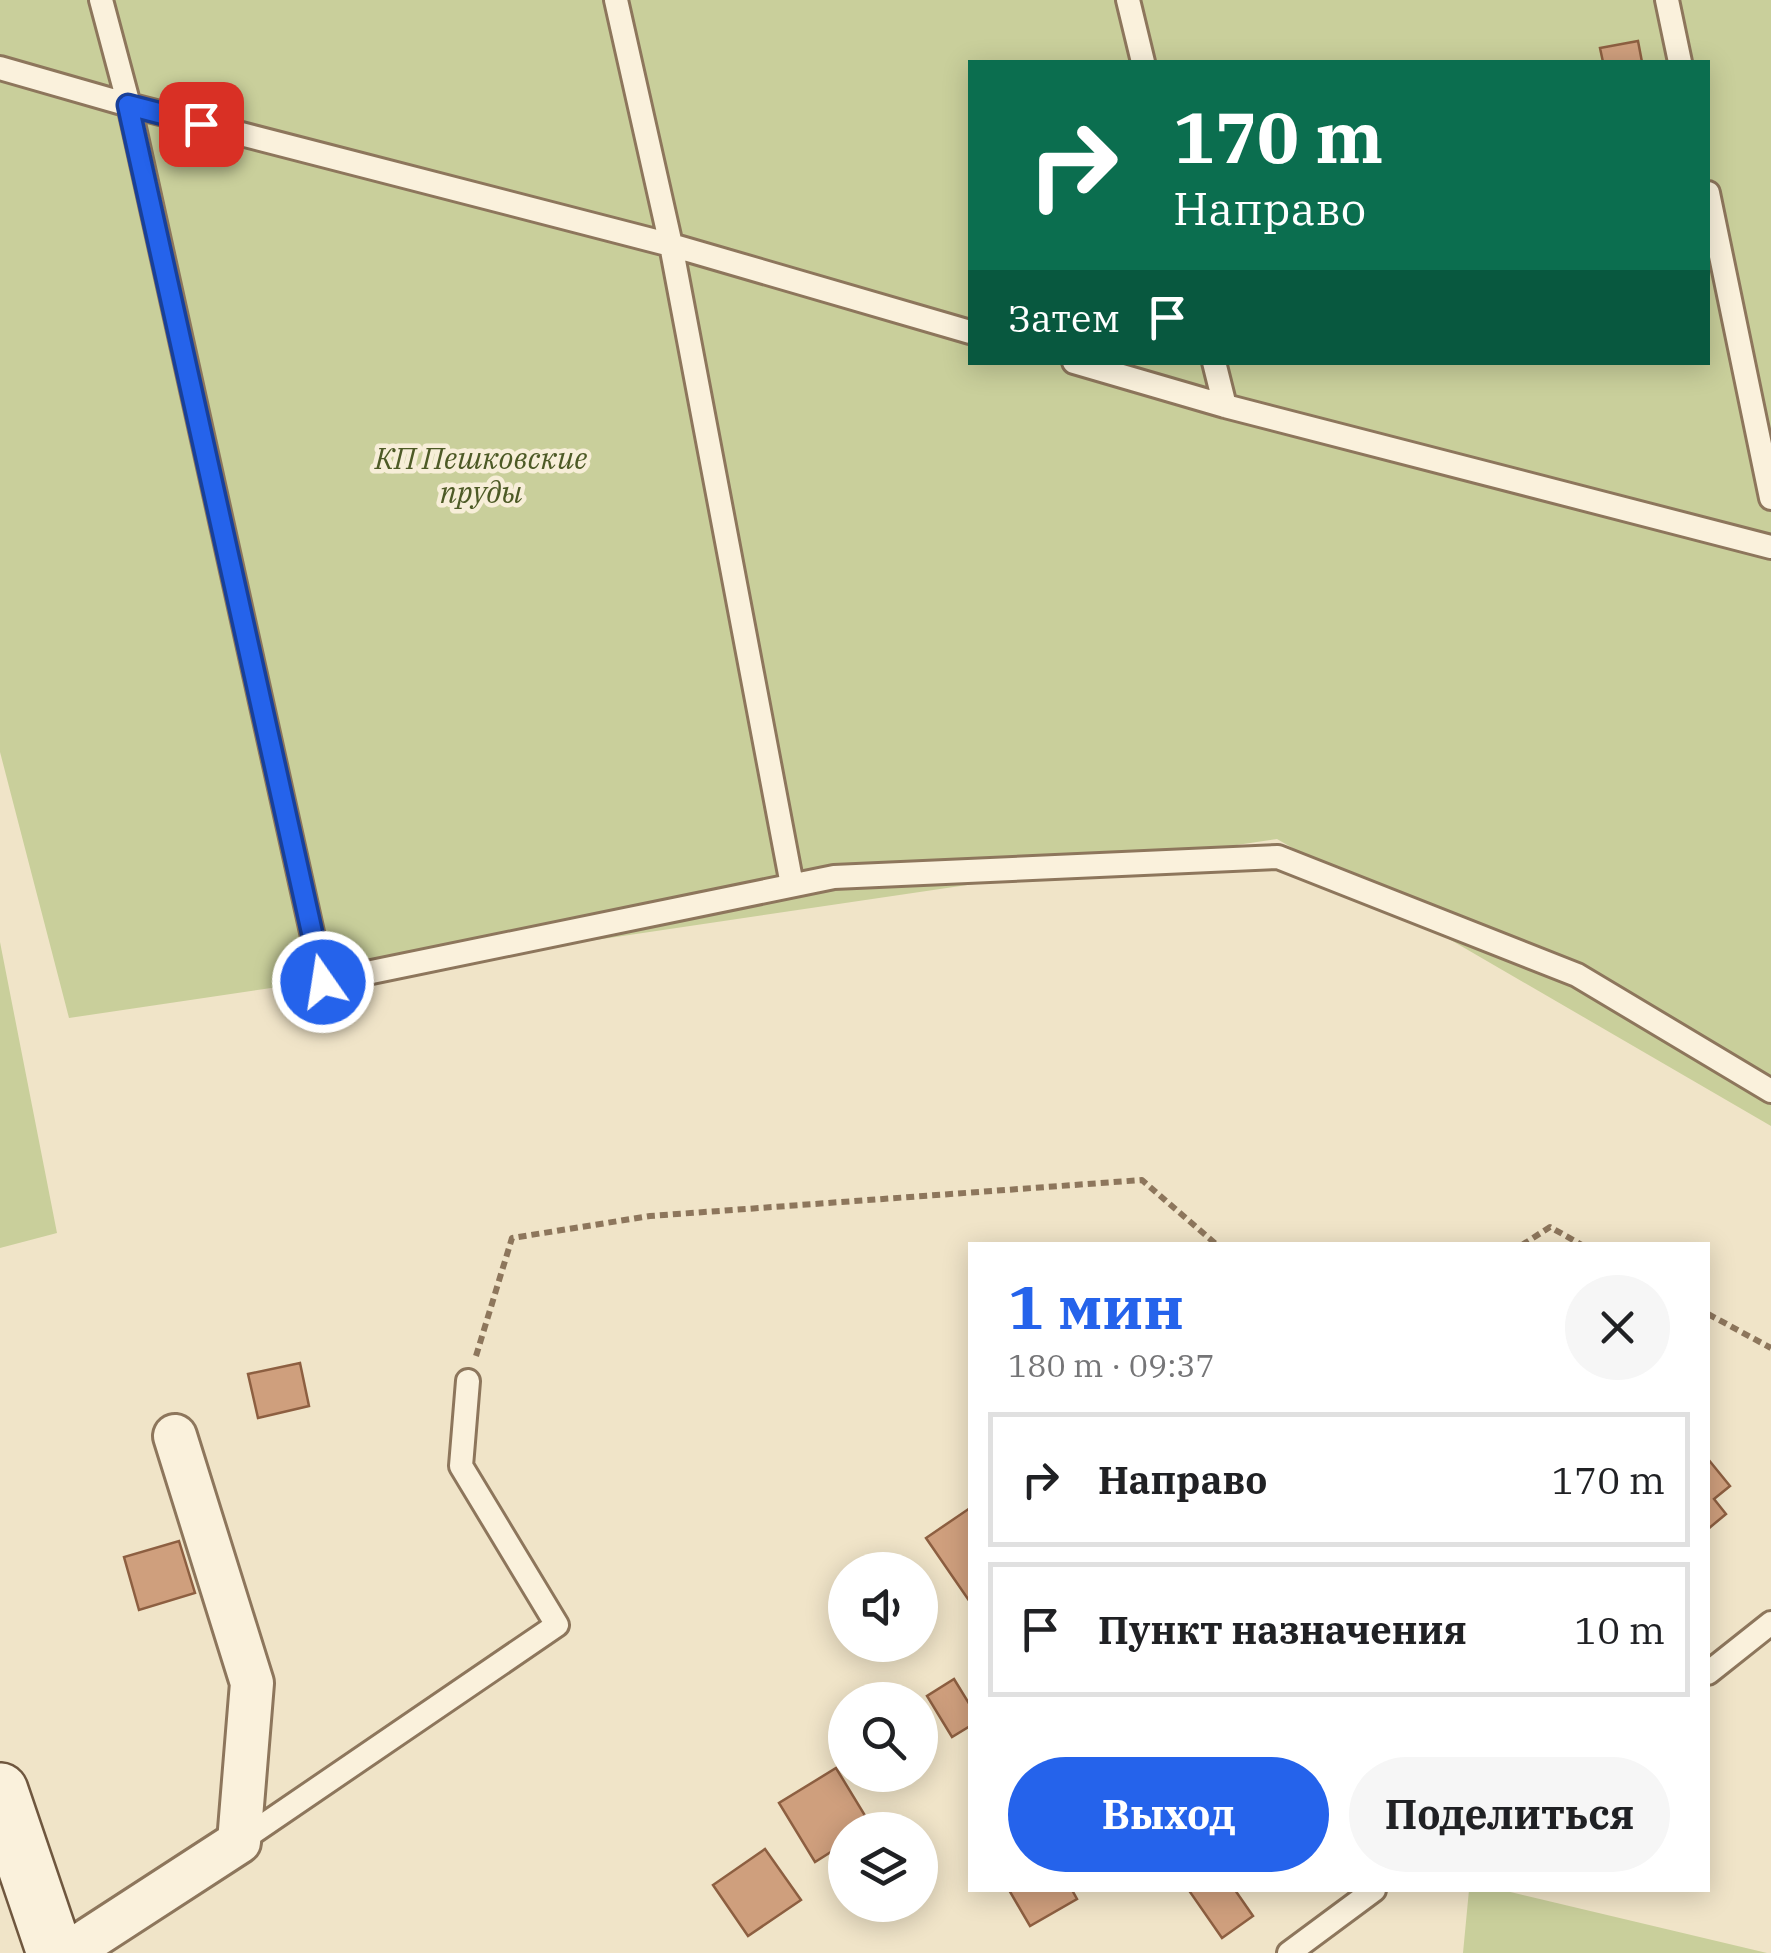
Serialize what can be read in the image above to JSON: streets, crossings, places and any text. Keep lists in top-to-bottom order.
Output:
{
  "parks": ["КП Пешковские пруды"],
  "page": {
    "turn": ["170 m", "Направо"],
    "then": "Затем",
    "heading": ["1 мин", "180 m · 09:37"],
    "list": [
      {
        "name": "Направо",
        "value": "170 m"
      },
      {
        "name": "Пункт назначения",
        "value": "10 m"
      }
    ],
    "buttons": ["Выход", "Поделиться"]
  }
}
